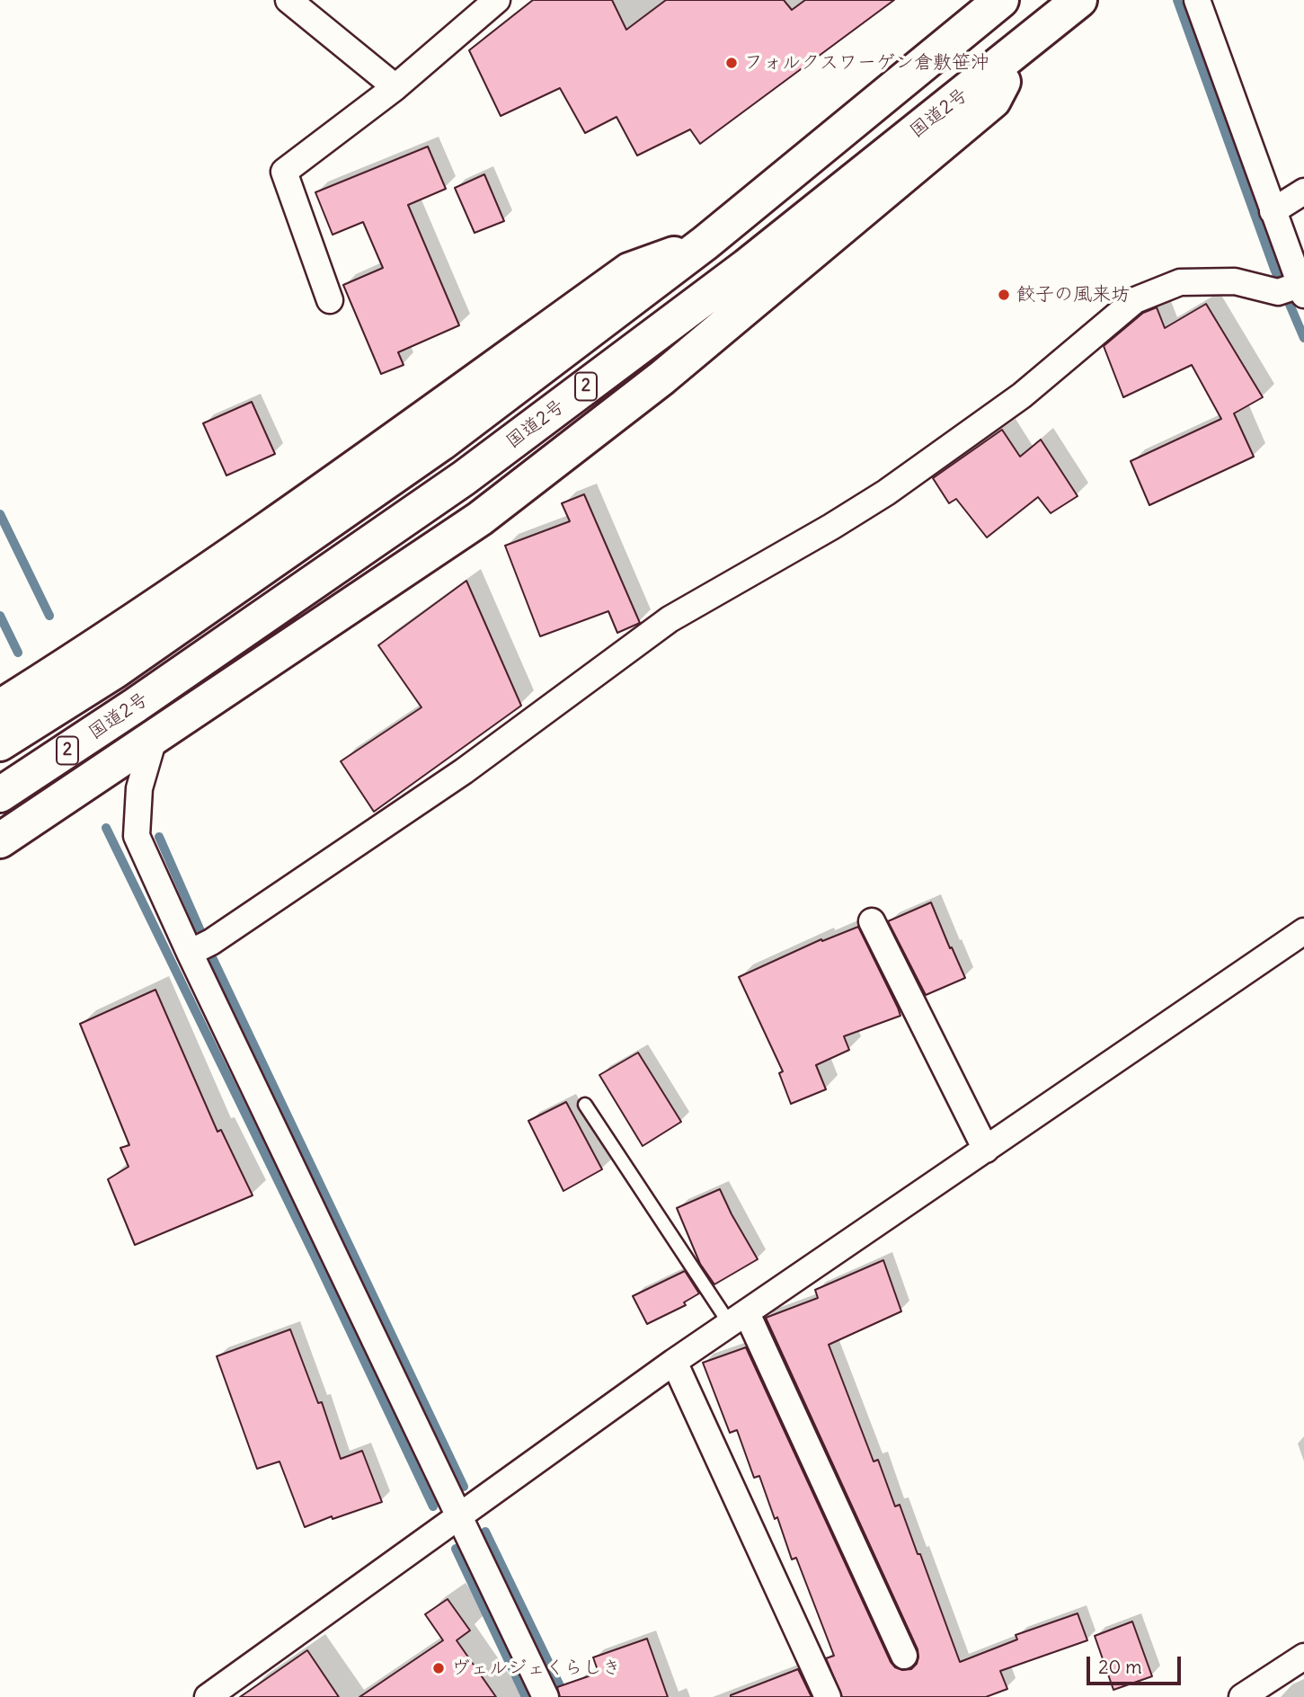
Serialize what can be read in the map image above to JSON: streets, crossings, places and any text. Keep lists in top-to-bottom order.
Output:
{
  "streets": {
    "highway": ["国道2号", "2"]
  },
  "places": ["フォルクスワーゲン倉敷笹沖", "餃子の風来坊", "ヴェルジェくらしき"],
  "scale_bar": "20 m"
}
